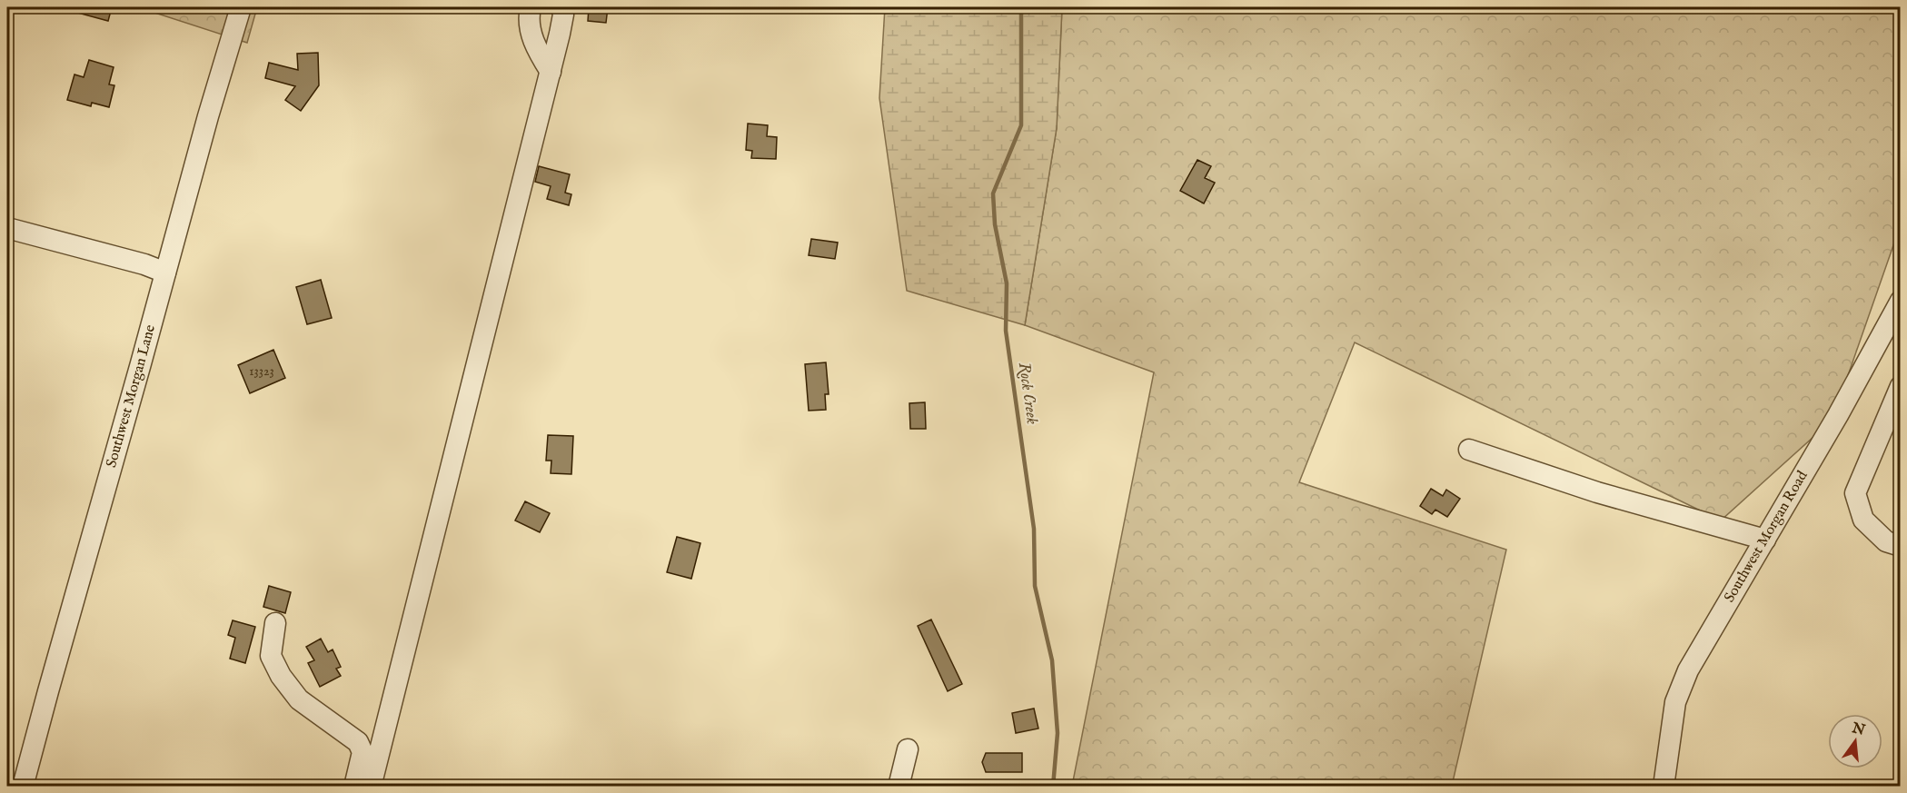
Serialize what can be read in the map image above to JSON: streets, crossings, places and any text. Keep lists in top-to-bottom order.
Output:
{
  "streets": {
    "street": ["Southwest Morgan Lane", "Southwest Morgan Road"]
  },
  "water": ["Rock Creek"],
  "house_numbers": ["13323"],
  "north": "top"
}
